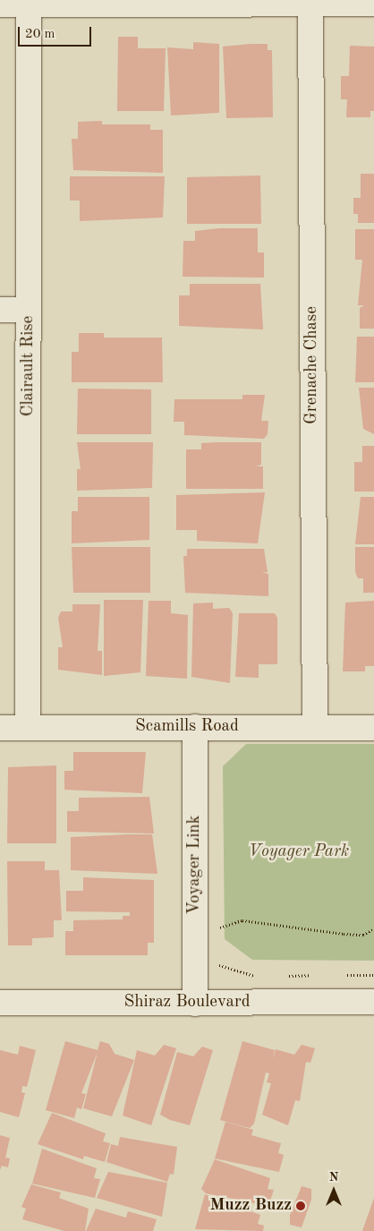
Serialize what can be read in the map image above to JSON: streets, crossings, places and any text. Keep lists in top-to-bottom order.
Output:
{
  "streets": {
    "street": [
      "Grenache Chase",
      "Clairault Rise",
      "Scamills Road",
      "Voyager Link",
      "Shiraz Boulevard"
    ]
  },
  "crossings": [
    ["Grenache Chase", "Scamills Road"],
    ["Clairault Rise", "Scamills Road"],
    ["Scamills Road", "Voyager Link"],
    ["Voyager Link", "Shiraz Boulevard"]
  ],
  "parks": ["Voyager Park"],
  "places": ["Muzz Buzz"],
  "scale_bar": "20 m",
  "north": "top"
}
